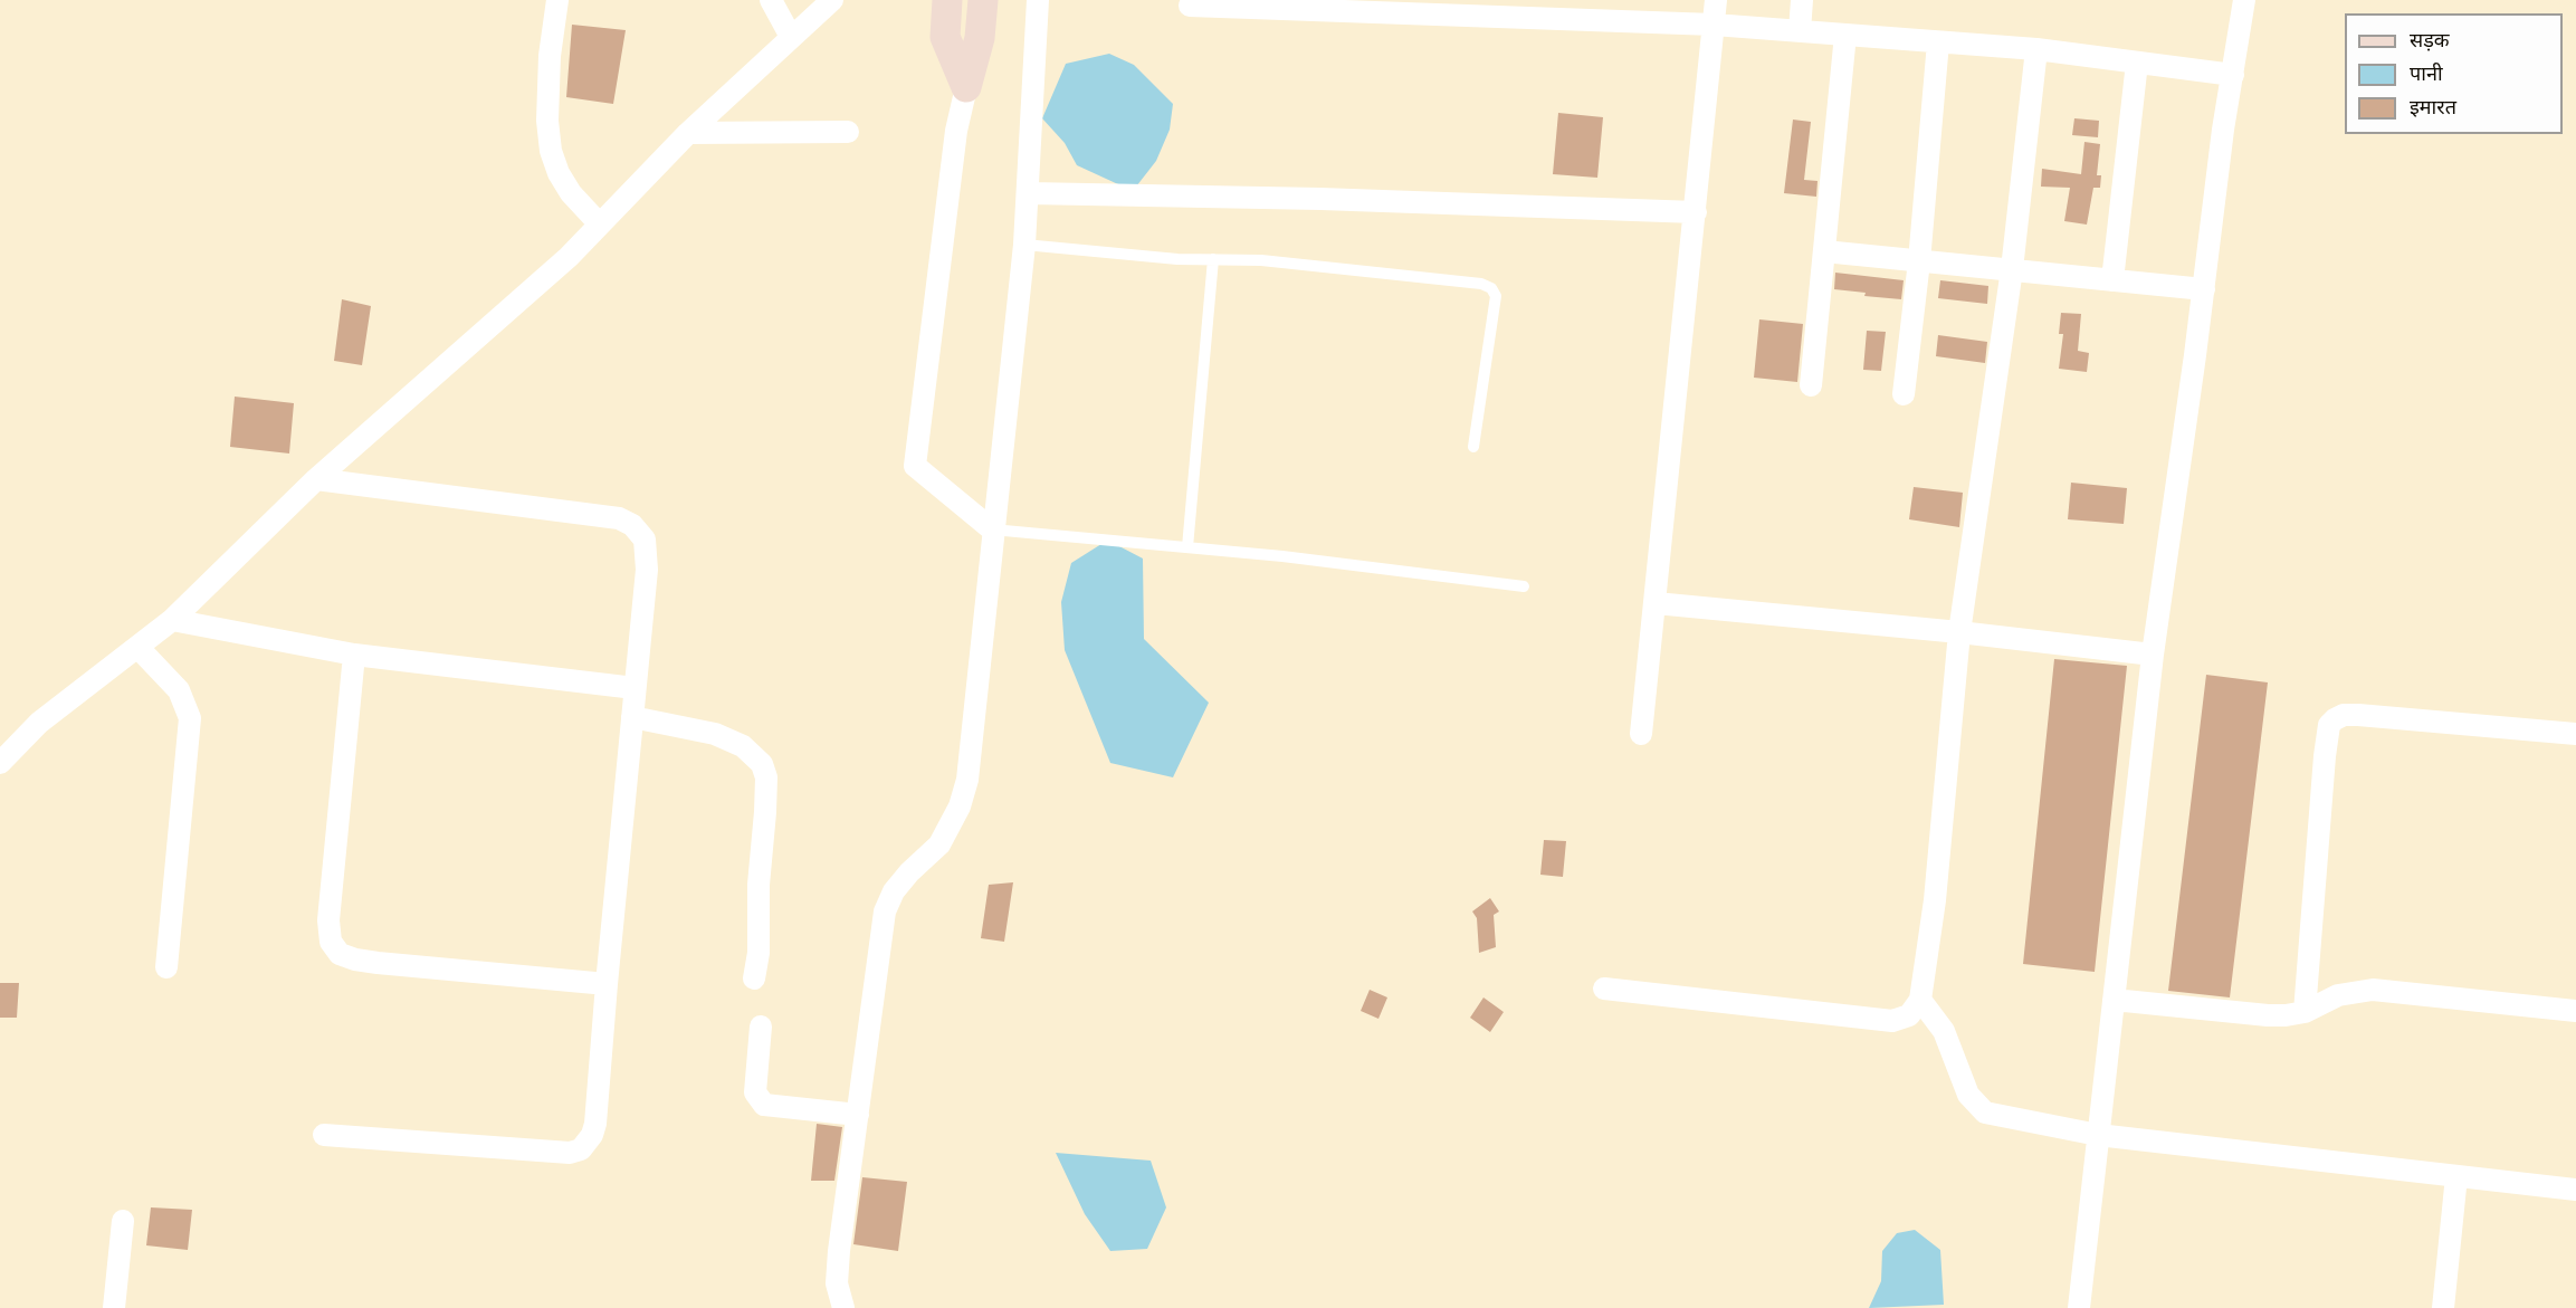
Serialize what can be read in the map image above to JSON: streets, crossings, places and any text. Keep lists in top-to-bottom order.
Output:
{
  "legend": ["सड़क", "पानी", "इमारत"]
}
